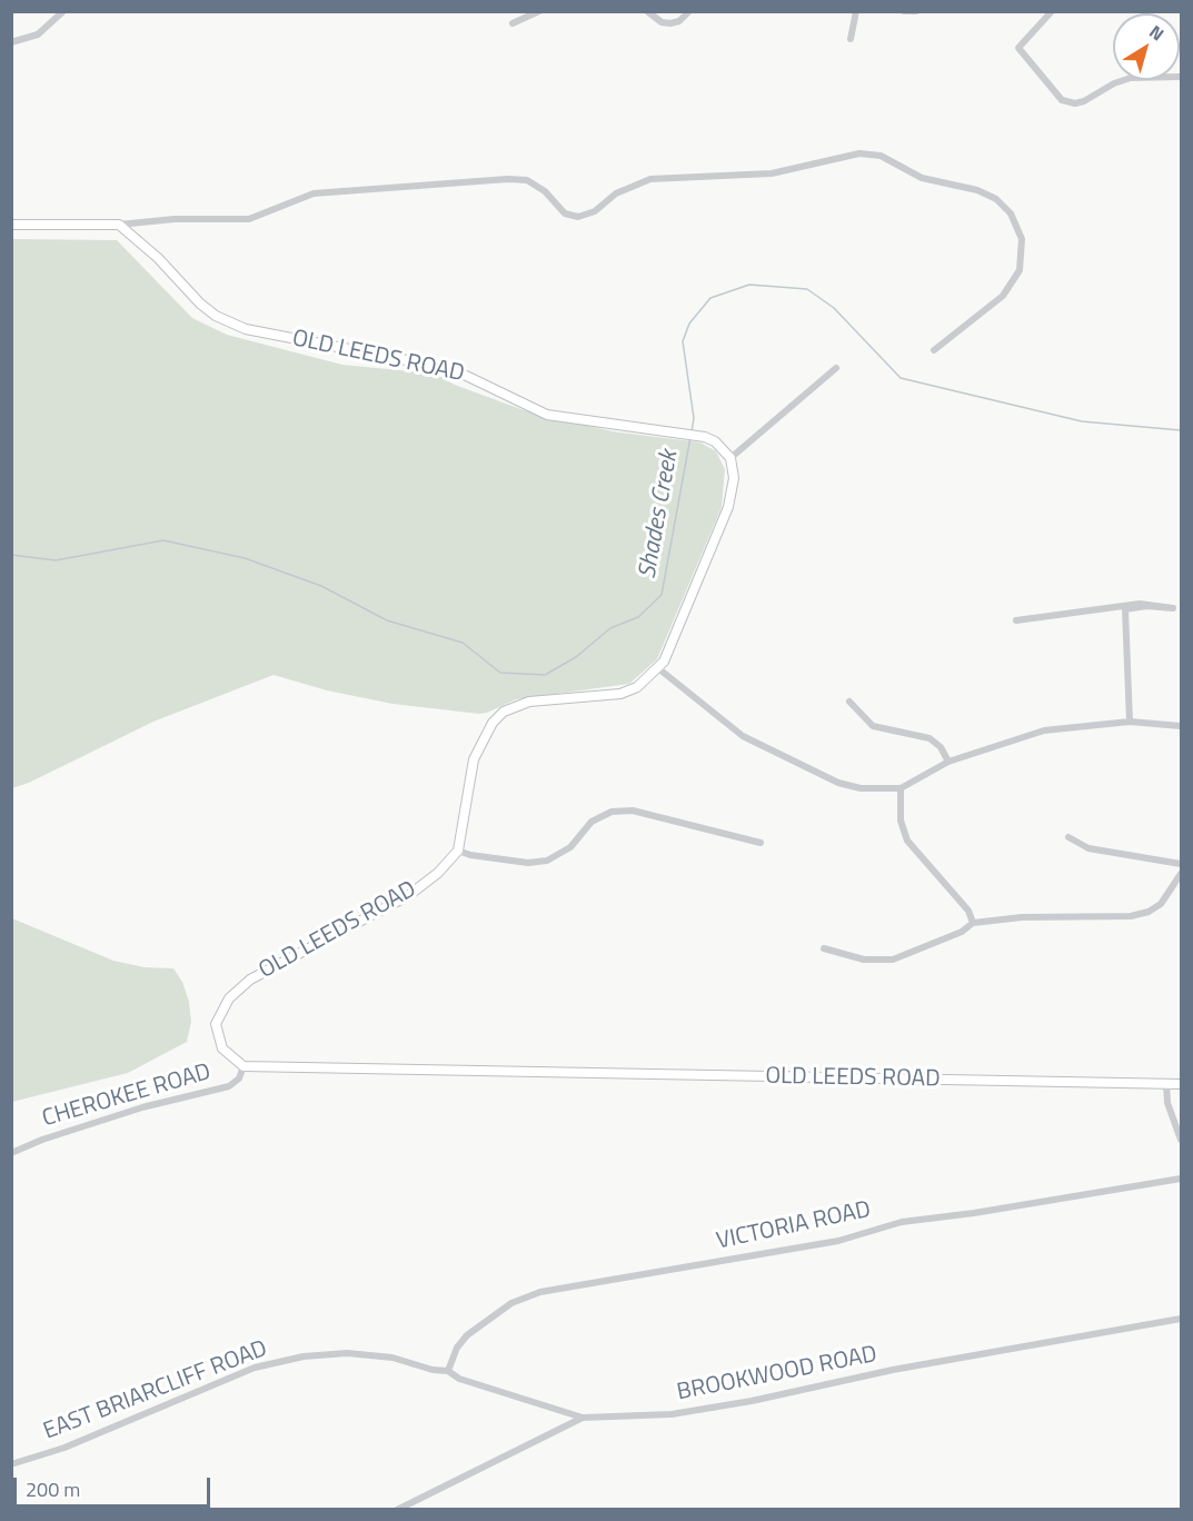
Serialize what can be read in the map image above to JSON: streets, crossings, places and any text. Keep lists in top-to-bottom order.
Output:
{
  "streets": {
    "main road": ["OLD LEEDS ROAD"],
    "street": [
      "CHEROKEE ROAD",
      "VICTORIA ROAD",
      "BROOKWOOD ROAD",
      "EAST BRIARCLIFF ROAD"
    ]
  },
  "crossings": [
    ["OLD LEEDS ROAD", "CHEROKEE ROAD"],
    ["VICTORIA ROAD", "EAST BRIARCLIFF ROAD"],
    ["BROOKWOOD ROAD", "EAST BRIARCLIFF ROAD"]
  ],
  "water": ["Shades Creek"],
  "scale_bar": "200 m",
  "north": "top right"
}
